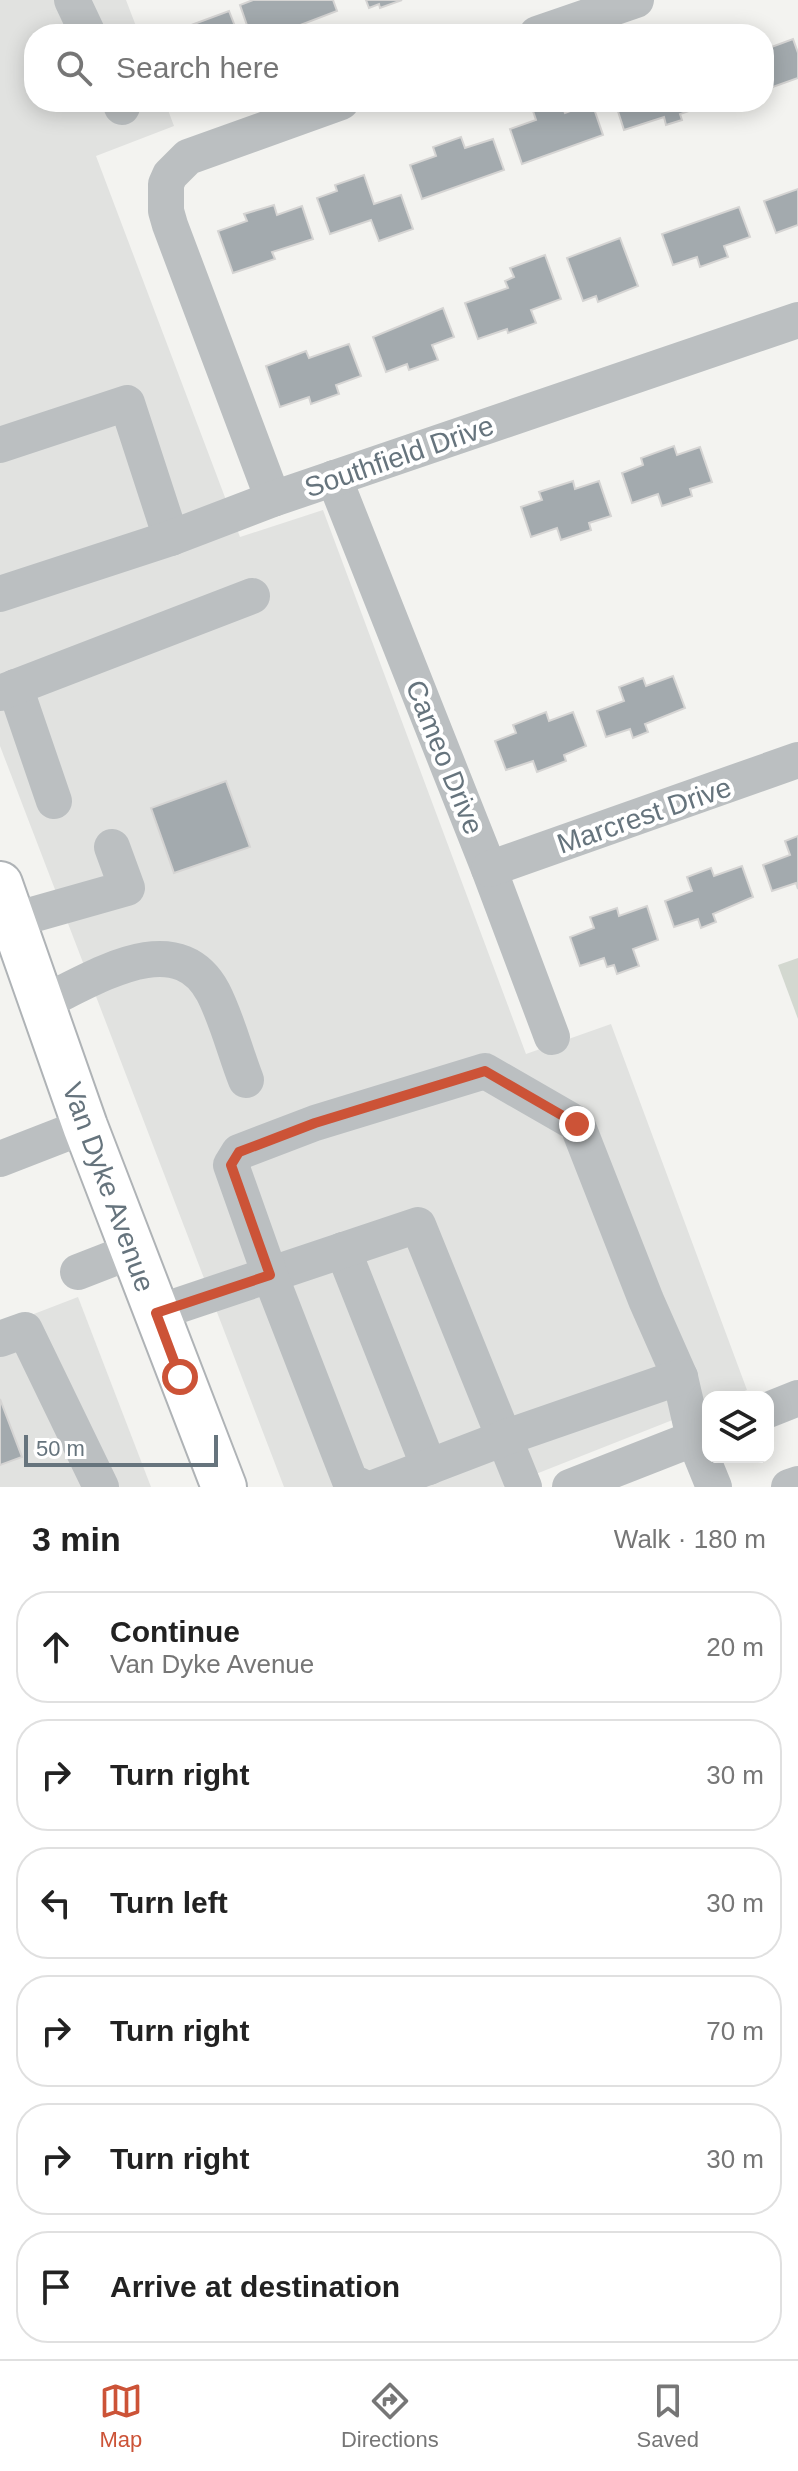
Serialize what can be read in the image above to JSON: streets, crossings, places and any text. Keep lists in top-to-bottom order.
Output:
{
  "streets": {
    "main road": ["Van Dyke Avenue"],
    "street": ["Southfield Drive", "Cameo Drive", "Marcrest Drive"]
  },
  "crossings": [
    ["Southfield Drive", "Cameo Drive"],
    ["Cameo Drive", "Marcrest Drive"]
  ],
  "scale_bar": "50 m",
  "page": {
    "search": "Search here",
    "scale": "50 m",
    "heading": ["3 min", "Walk · 180 m"],
    "list": [
      ["Continue", "Van Dyke Avenue", "20 m"],
      ["Turn right", "30 m"],
      ["Turn left", "30 m"],
      ["Turn right", "70 m"],
      ["Turn right", "30 m"],
      "Arrive at destination"
    ],
    "nav": ["Map", "Directions", "Saved"]
  }
}
